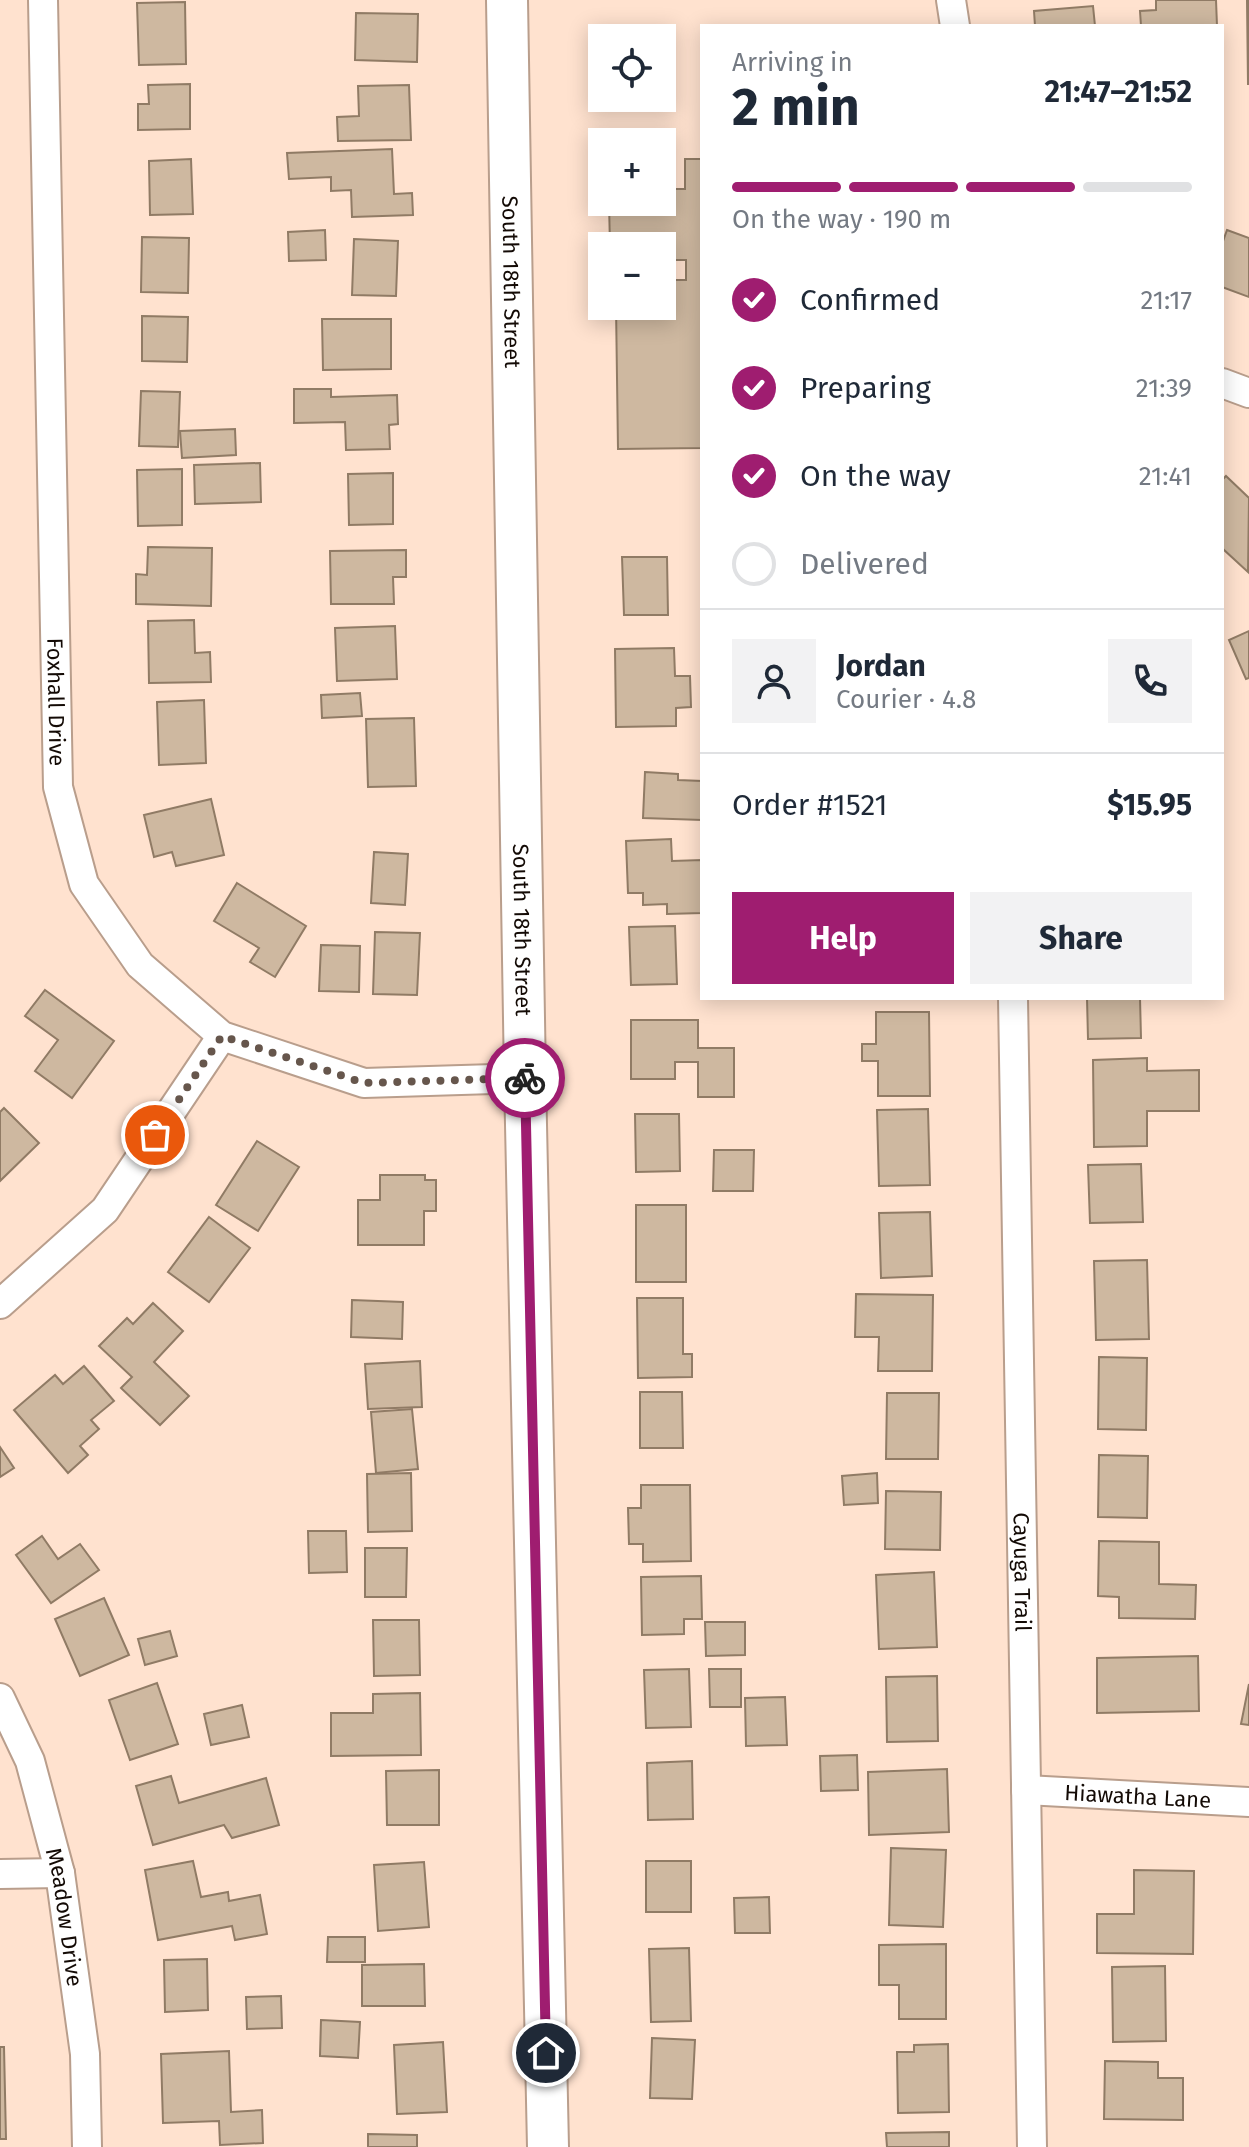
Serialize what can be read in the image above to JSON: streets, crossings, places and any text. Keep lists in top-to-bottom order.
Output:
{
  "streets": {
    "main road": ["South 18th Street"],
    "street": [
      "Foxhall Drive",
      "Cayuga Trail",
      "Hiawatha Lane",
      "Meadow Drive"
    ]
  },
  "crossings": [
    ["South 18th Street", "Foxhall Drive"],
    ["Cayuga Trail", "Hiawatha Lane"]
  ],
  "page": {
    "map_buttons": ["+", "−"],
    "heading": ["2 min", "Arriving in", "21:47–21:52"],
    "panel": [
      "Jordan",
      "Courier · 4.8",
      "Order #1521",
      "$15.95"
    ],
    "bar": "On the way · 190 m",
    "list": [
      ["Confirmed", "21:17"],
      ["Preparing", "21:39"],
      ["On the way", "21:41"],
      "Delivered"
    ],
    "buttons": ["Help", "Share"]
  }
}
